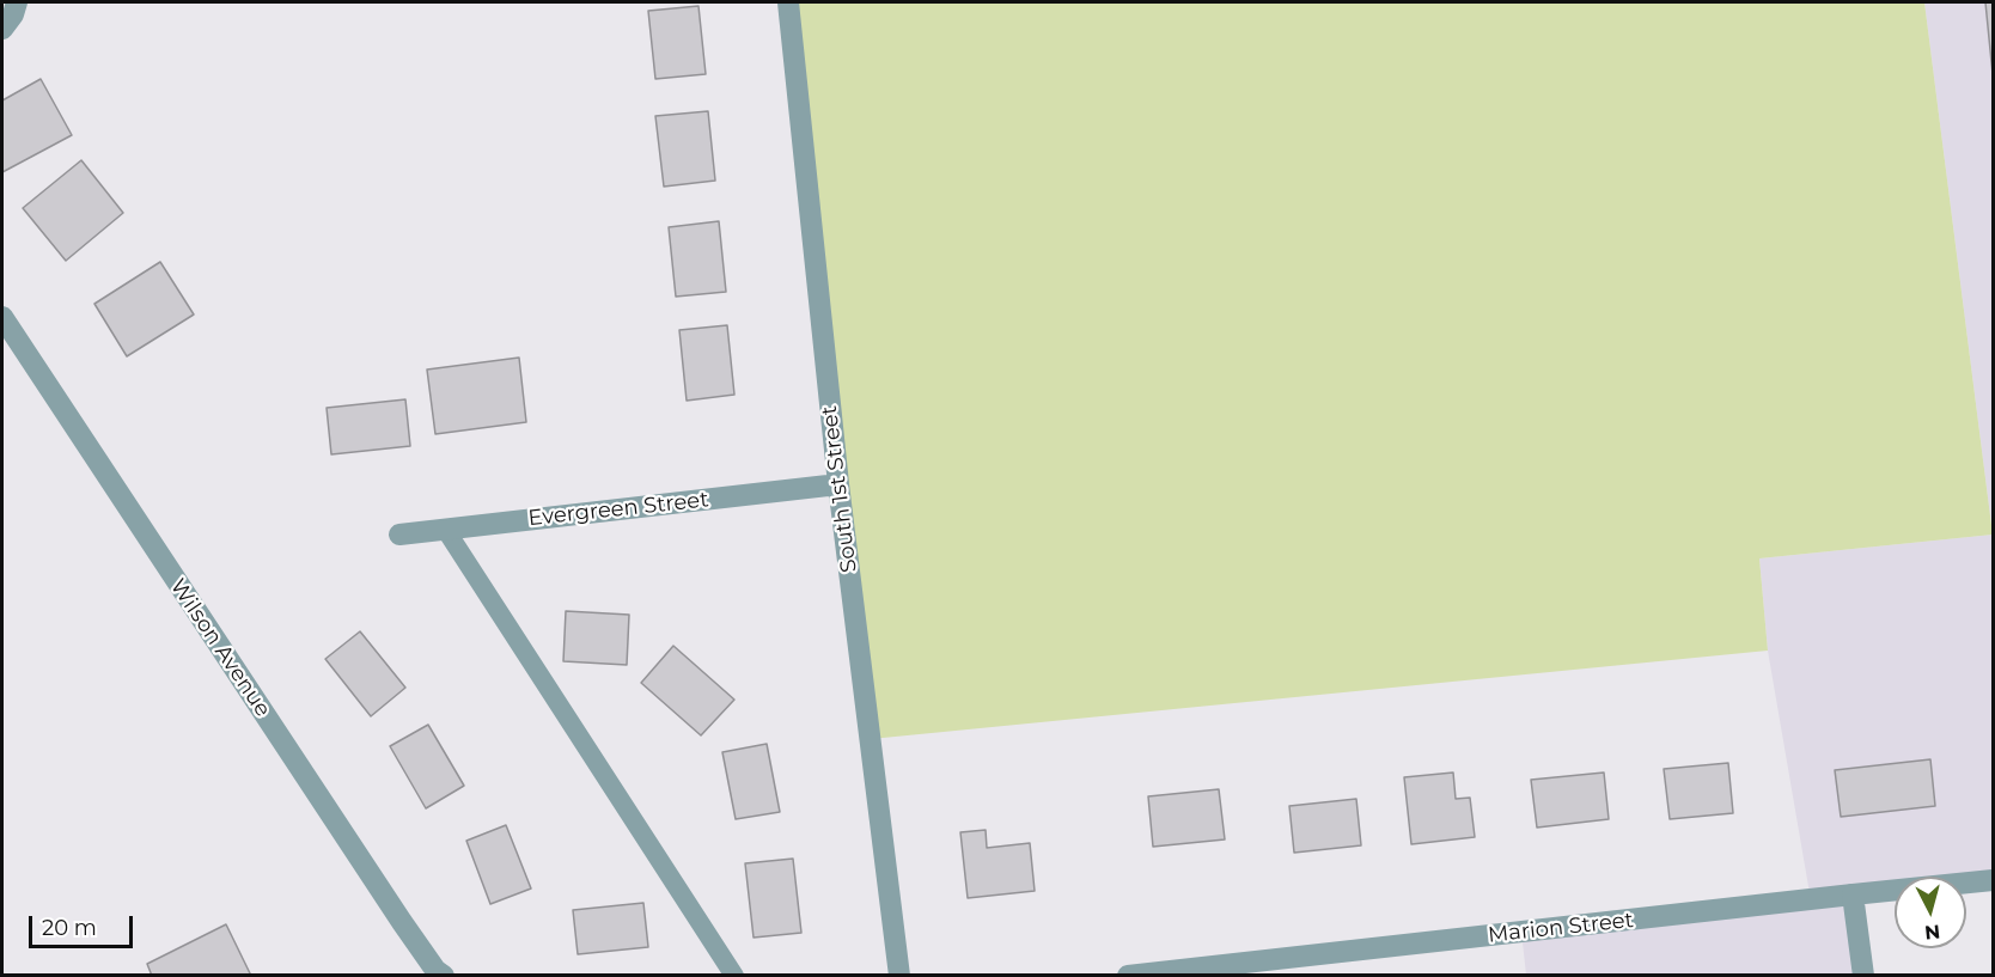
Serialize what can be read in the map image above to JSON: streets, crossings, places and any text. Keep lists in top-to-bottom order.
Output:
{
  "streets": {
    "street": [
      "South 1st Street",
      "Evergreen Street",
      "Wilson Avenue",
      "Marion Street"
    ]
  },
  "crossings": [
    ["South 1st Street", "Evergreen Street"]
  ],
  "scale_bar": "20 m",
  "north": "bottom"
}
